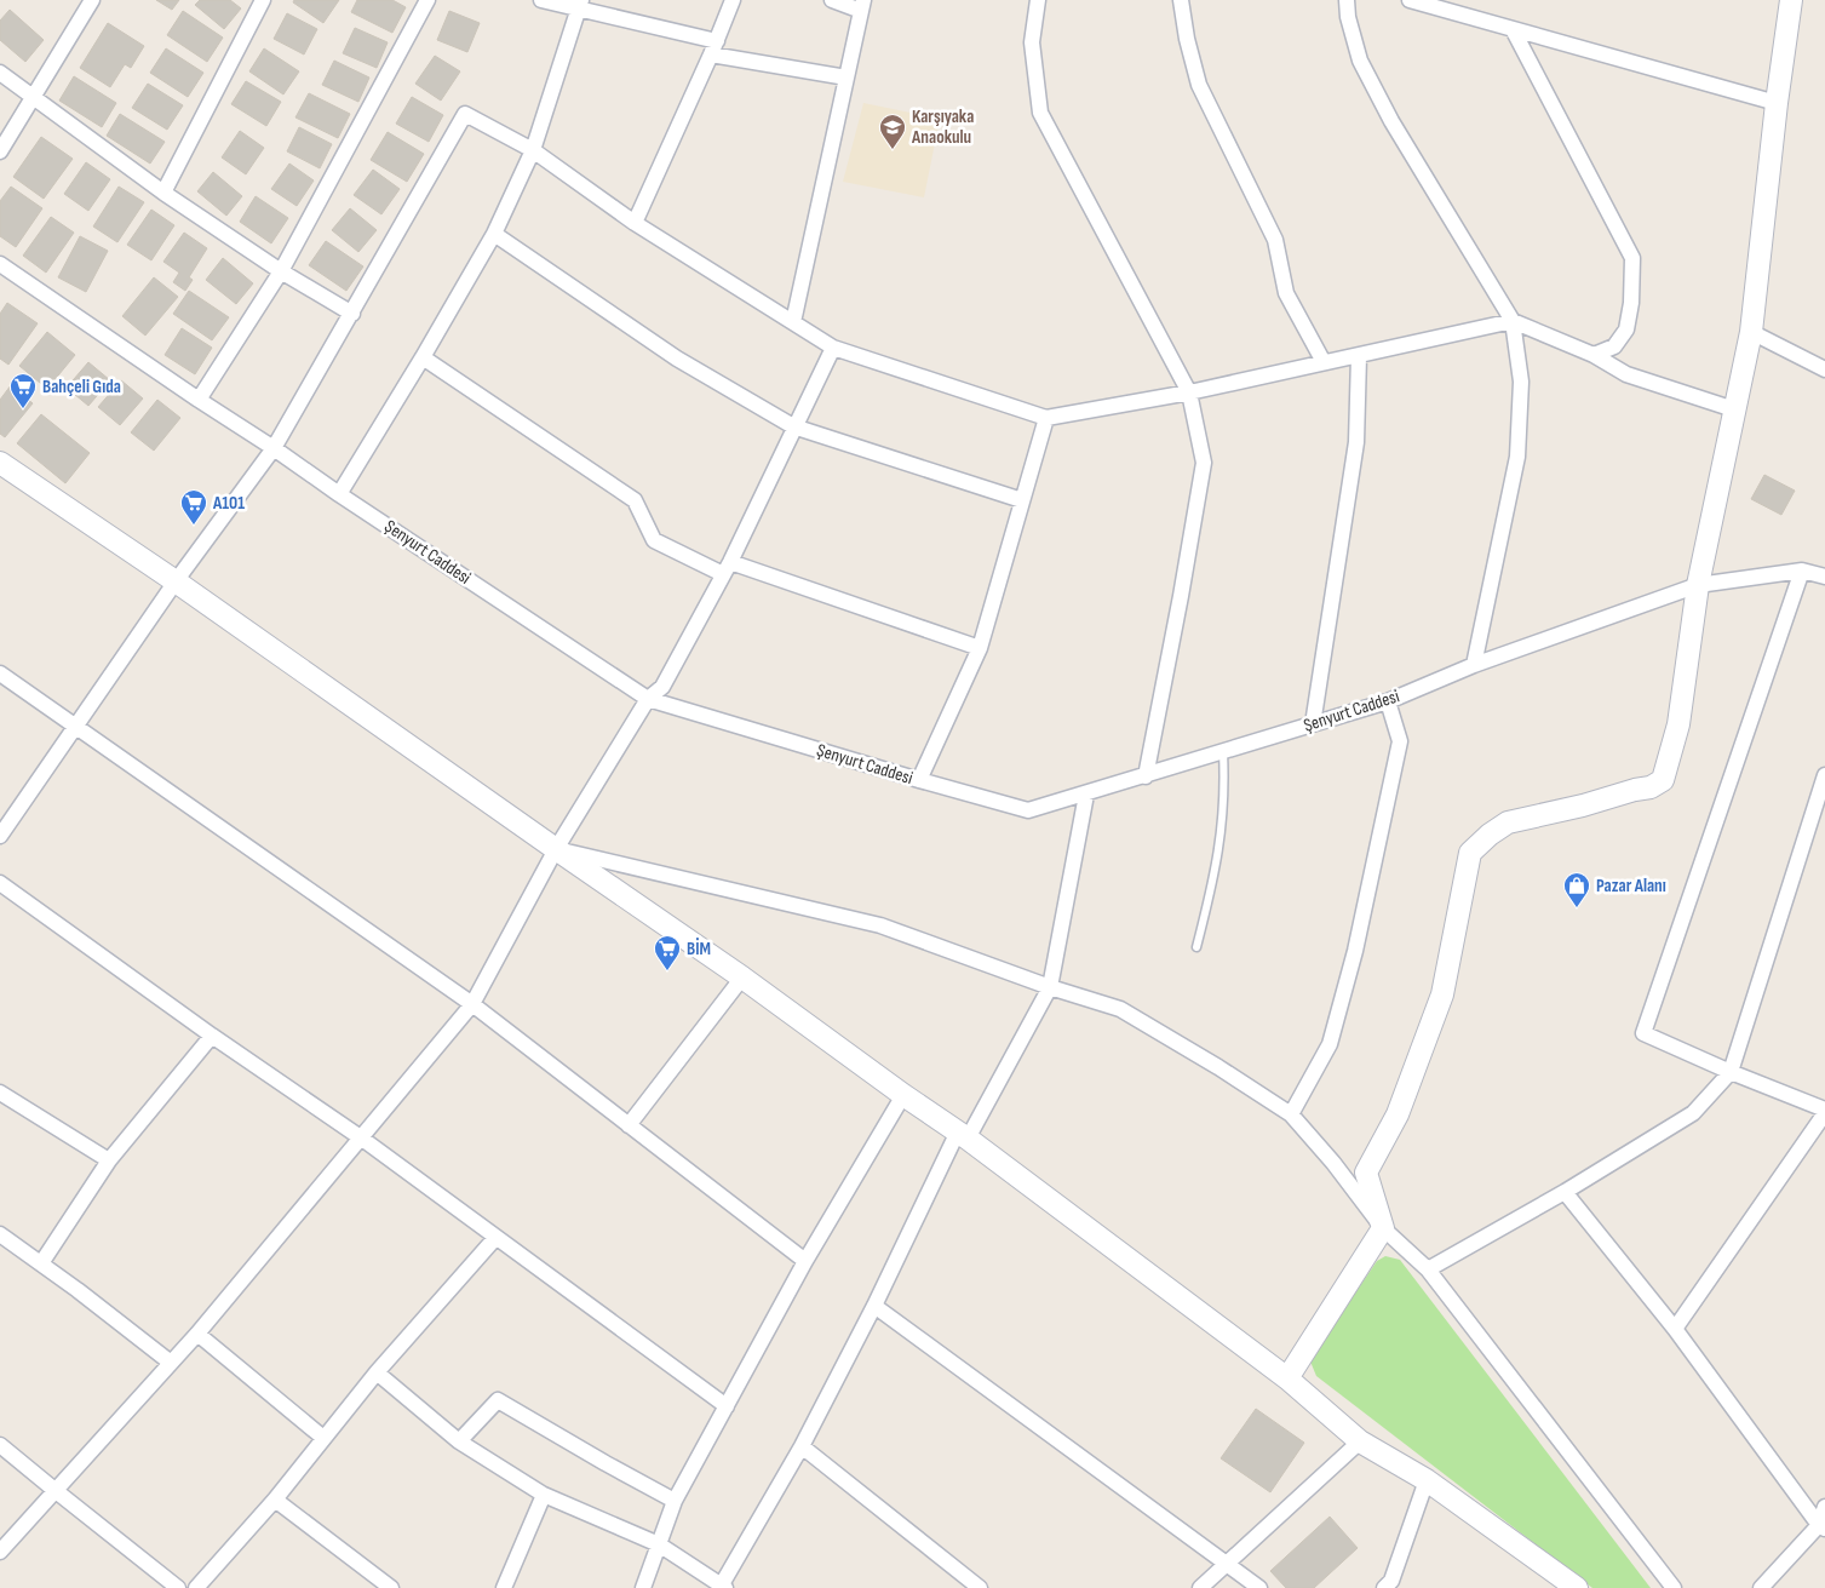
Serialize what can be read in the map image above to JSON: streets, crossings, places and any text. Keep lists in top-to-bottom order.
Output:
{
  "streets": {
    "street": ["Şenyurt Caddesi"]
  },
  "places": {
    "school or university": ["Karşıyaka Anaokulu"],
    "supermarket": ["Bahçeli Gıda", "A101", "BİM"],
    "shop": ["Pazar Alanı"]
  }
}
